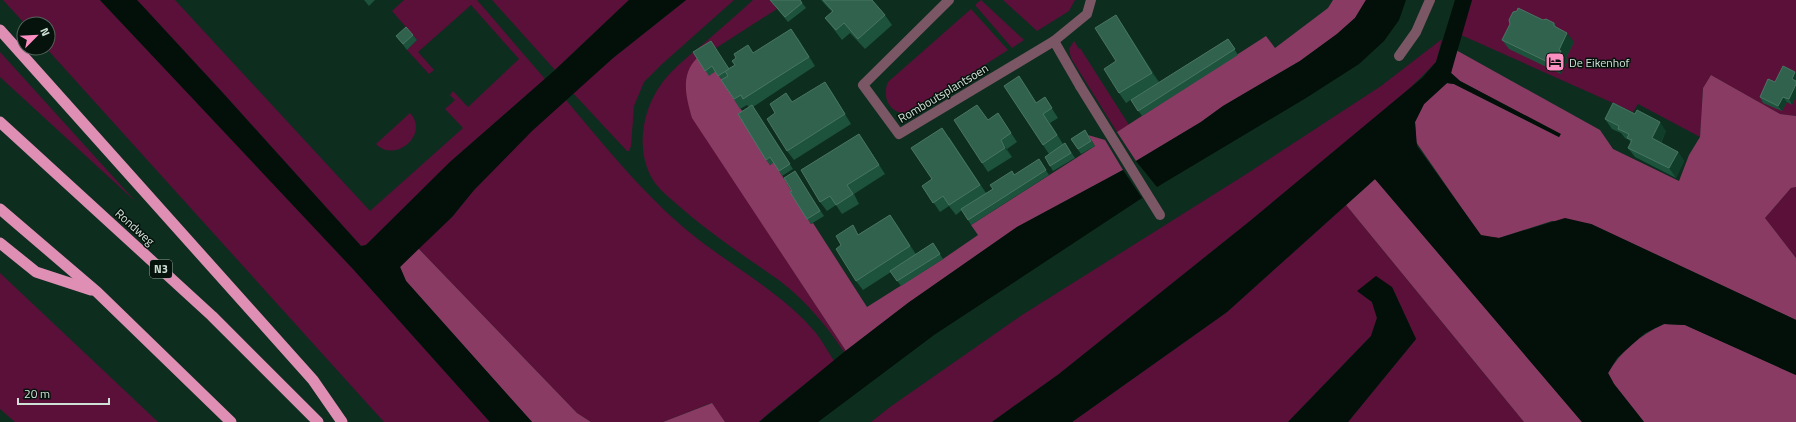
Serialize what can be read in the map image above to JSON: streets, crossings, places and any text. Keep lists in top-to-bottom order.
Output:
{
  "streets": {
    "highway": ["Rondweg", "N3"],
    "street": ["Romboutsplantsoen"]
  },
  "places": {
    "hotel": ["De Eikenhof"]
  },
  "scale_bar": "20 m",
  "north": "top right"
}
